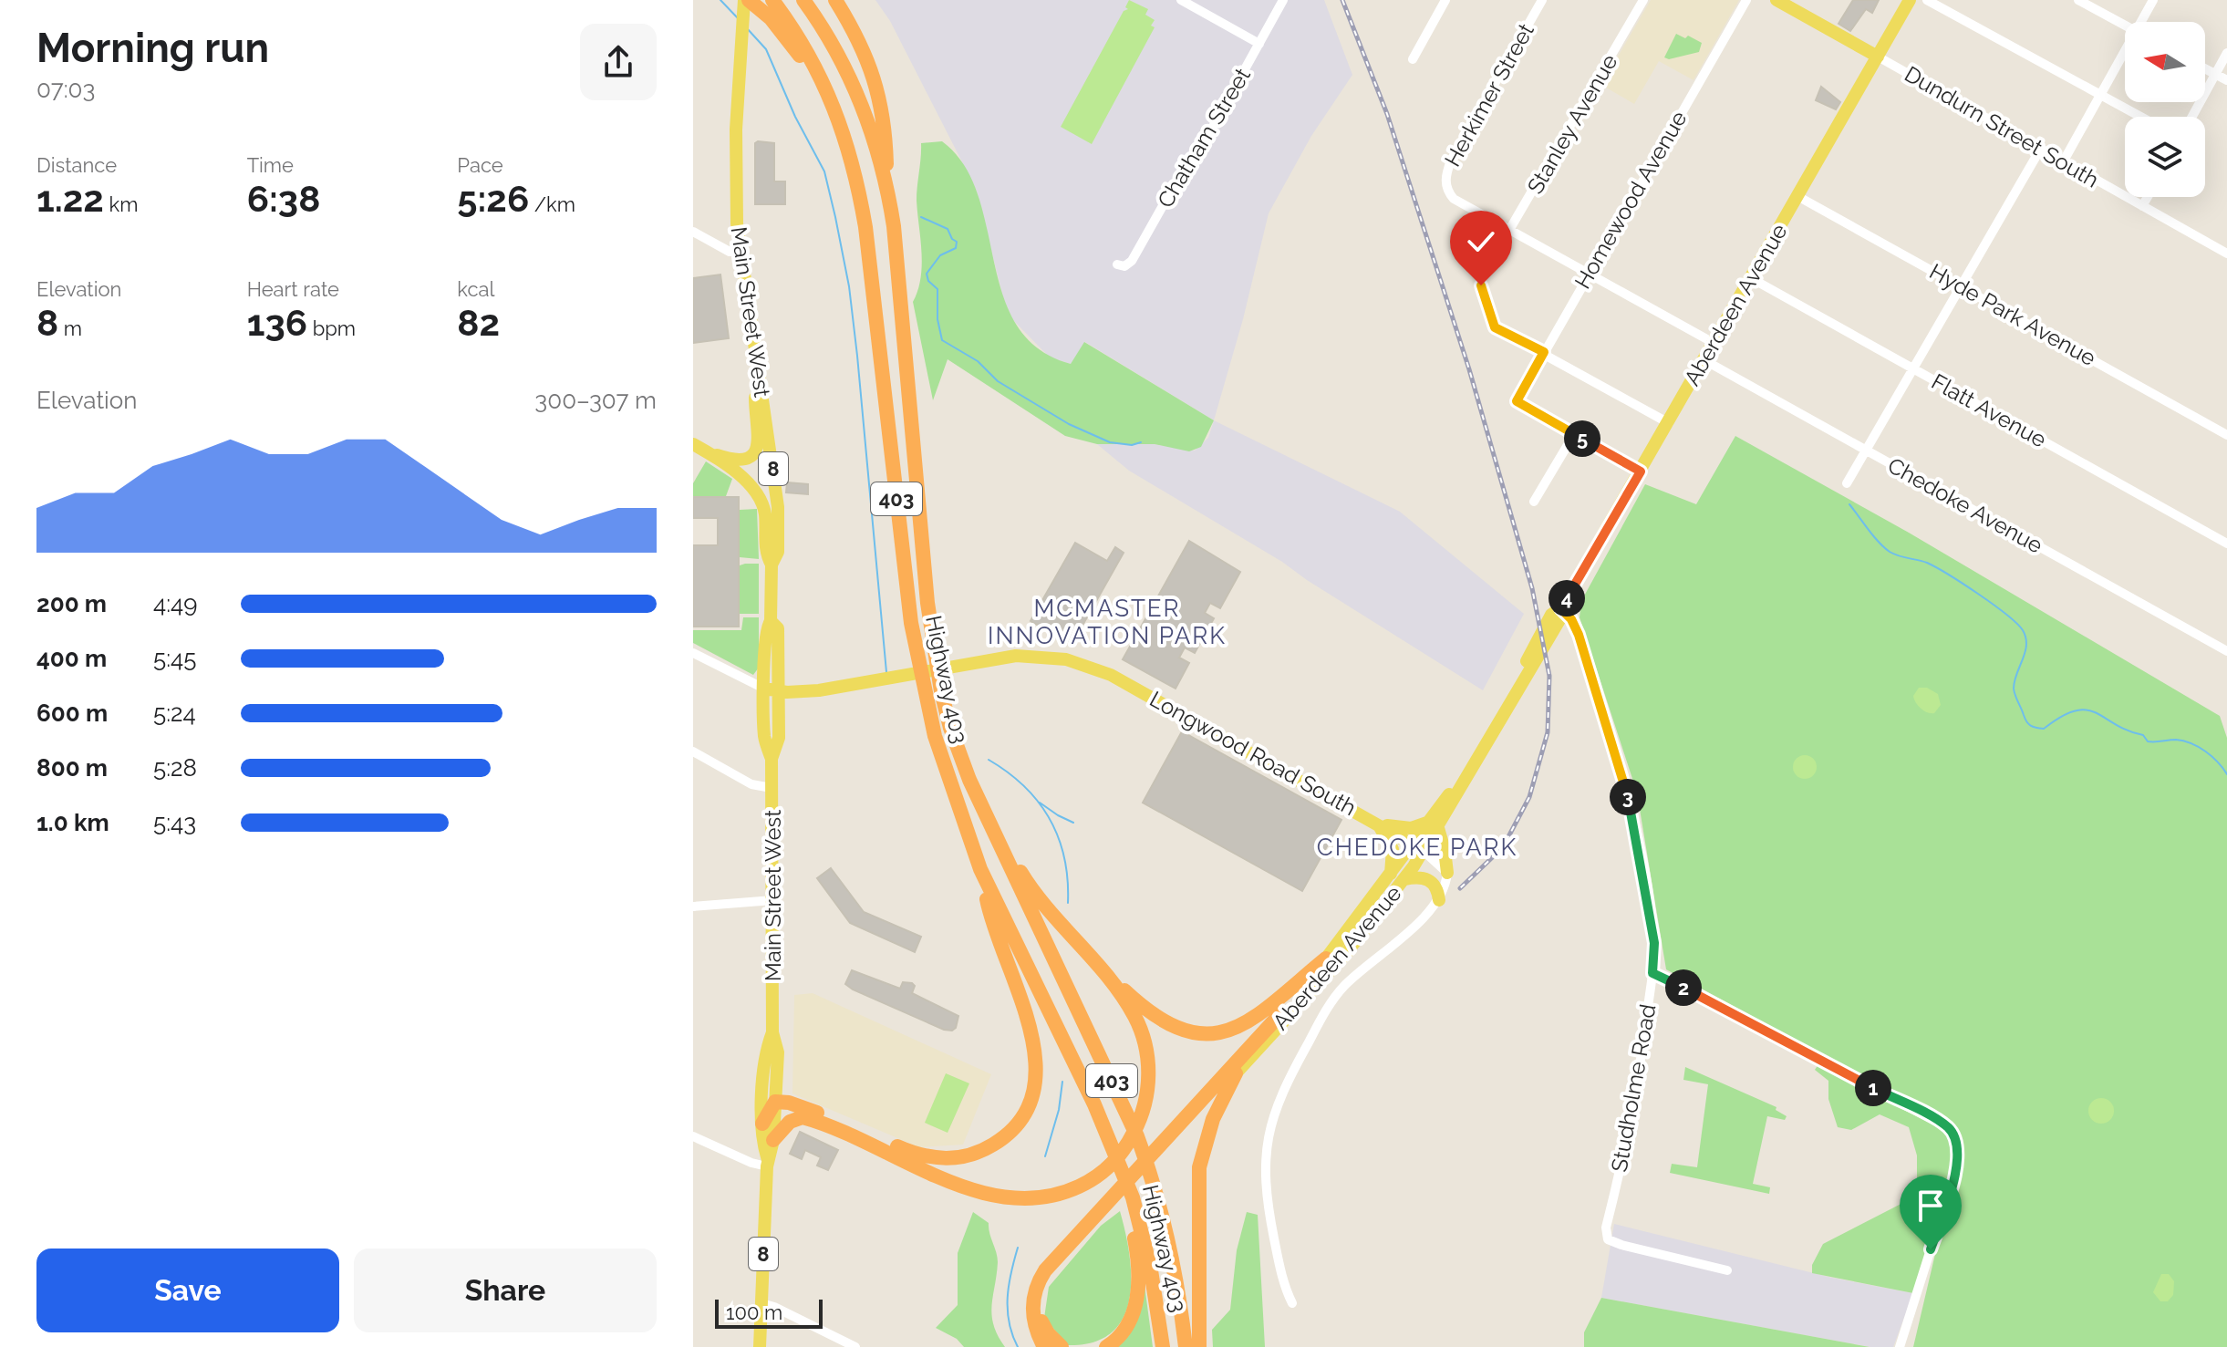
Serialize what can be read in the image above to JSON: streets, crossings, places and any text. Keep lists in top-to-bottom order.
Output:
{
  "streets": {
    "highway": ["403", "Highway 403"],
    "main road": [
      "Dundurn Street South",
      "Aberdeen Avenue",
      "Main Street West",
      "8",
      "Longwood Road South"
    ],
    "street": [
      "Herkimer Street",
      "Stanley Avenue",
      "Chatham Street",
      "Homewood Avenue",
      "Hyde Park Avenue",
      "Flatt Avenue",
      "Chedoke Avenue",
      "Studholme Road"
    ]
  },
  "crossings": [
    ["Herkimer Street", "Stanley Avenue"],
    ["Stanley Avenue", "Homewood Avenue"],
    ["Dundurn Street South", "Aberdeen Avenue"],
    ["Aberdeen Avenue", "Hyde Park Avenue"],
    ["Aberdeen Avenue", "Flatt Avenue"],
    ["Aberdeen Avenue", "Chedoke Avenue"],
    ["Aberdeen Avenue", "Longwood Road South"],
    ["Aberdeen Avenue", "Studholme Road"],
    ["Main Street West", "Longwood Road South"]
  ],
  "districts": ["MCMASTER INNOVATION PARK", "CHEDOKE PARK"],
  "scale_bar": "100 m",
  "north": "left",
  "page": {
    "heading": ["Morning run", "07:03"],
    "stats": [
      ["Distance", "1.22 km"],
      ["Time", "6:38"],
      ["Pace", "5:26 /km"],
      ["Elevation", "8 m"],
      ["Heart rate", "136 bpm"],
      ["kcal", "82"]
    ],
    "chart": ["Elevation", "300–307 m"],
    "pins": [
      "5",
      "4",
      "3",
      "2",
      "1"
    ],
    "list": [
      {
        "name": "200 m",
        "note": "4:49"
      },
      {
        "name": "400 m",
        "note": "5:45"
      },
      {
        "name": "600 m",
        "note": "5:24"
      },
      {
        "name": "800 m",
        "note": "5:28"
      },
      {
        "name": "1.0 km",
        "note": "5:43"
      }
    ],
    "buttons": ["Save", "Share"],
    "scale": "100 m"
  }
}
